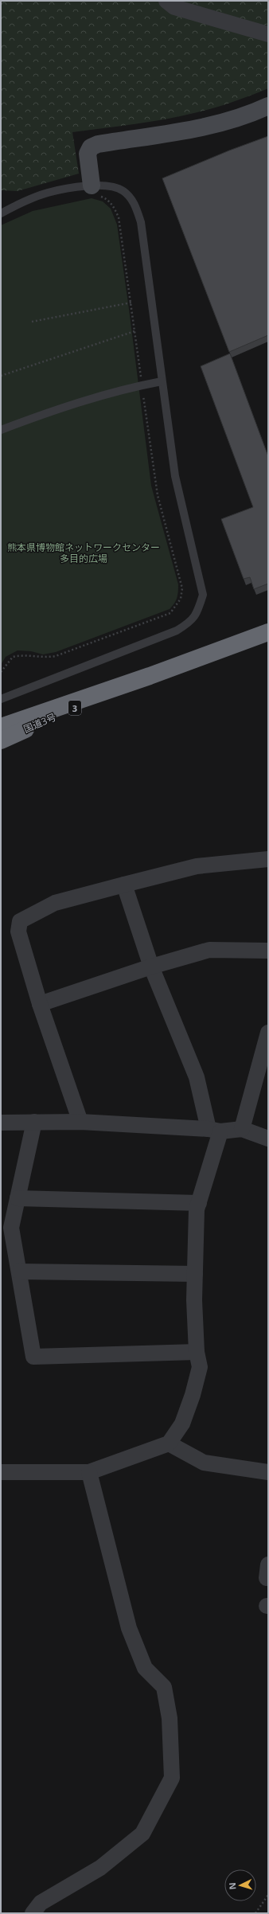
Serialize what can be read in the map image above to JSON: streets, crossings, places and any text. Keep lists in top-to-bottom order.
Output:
{
  "streets": {
    "highway": ["3", "国道3号"]
  },
  "parks": ["熊本県博物館ネットワークセンター 多目的広場"],
  "north": "left"
}
